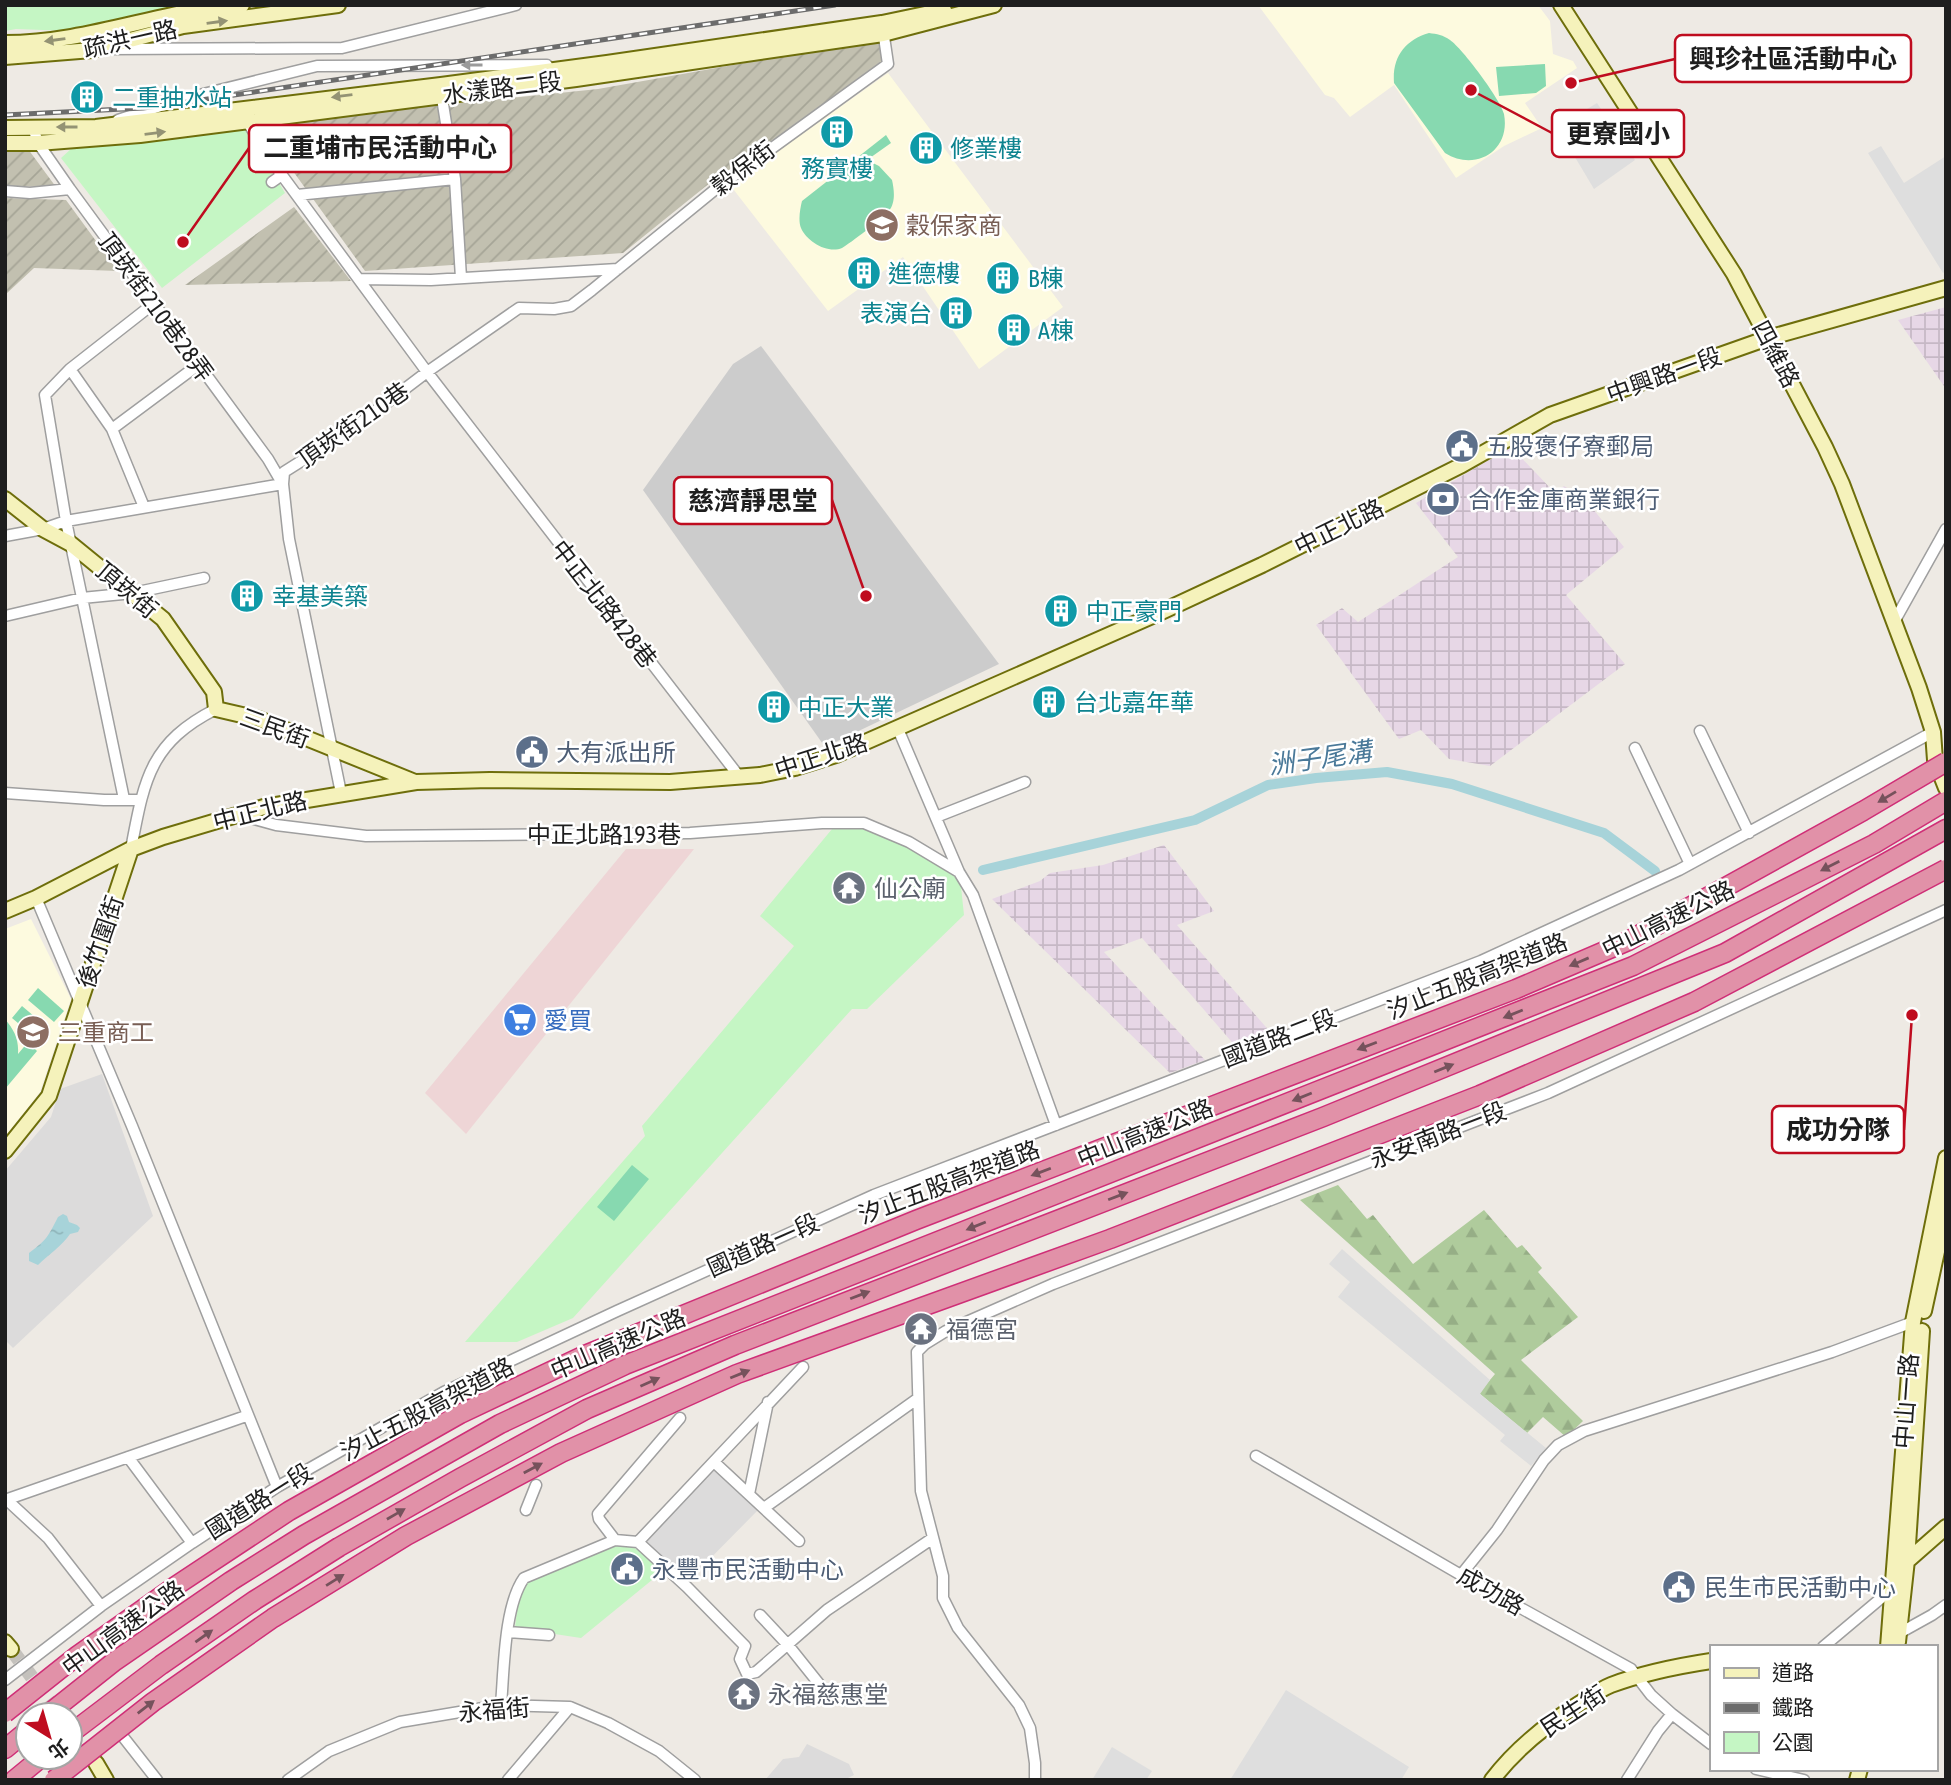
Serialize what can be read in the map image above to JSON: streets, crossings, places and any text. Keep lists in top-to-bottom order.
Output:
{
  "streets": {
    "highway": ["中山高速公路", "汐止五股高架道路"],
    "street": [
      "疏洪一路",
      "水漾路二段",
      "穀保街",
      "頂崁街210巷28弄",
      "四維路",
      "中興路一段",
      "頂崁街210巷",
      "中正北路",
      "頂崁街",
      "中正北路428巷",
      "三民街",
      "中正北路193巷",
      "後竹圍街",
      "國道路二段",
      "永安南路一段",
      "國道路一段",
      "中山一路",
      "成功路",
      "永福街",
      "民生街"
    ]
  },
  "crossings": [
    ["水漾路二段", "穀保街"],
    ["水漾路二段", "頂崁街210巷28弄"],
    ["水漾路二段", "中正北路428巷"],
    ["穀保街", "頂崁街210巷"],
    ["頂崁街210巷28弄", "頂崁街210巷"],
    ["四維路", "中興路一段"],
    ["四維路", "國道路二段"],
    ["中興路一段", "中正北路"],
    ["頂崁街210巷", "頂崁街"],
    ["頂崁街210巷", "中正北路428巷"],
    ["中正北路", "中正北路428巷"],
    ["中正北路", "三民街"],
    ["中正北路", "中正北路193巷"],
    ["中正北路", "後竹圍街"],
    ["頂崁街", "三民街"],
    ["三民街", "後竹圍街"],
    ["國道路二段", "國道路一段"],
    ["成功路", "民生街"]
  ],
  "water": ["洲子尾溝"],
  "places": {
    "other": [
      "興珍社區活動中心",
      "更寮國小",
      "二重埔市民活動中心",
      "慈濟靜思堂",
      "成功分隊"
    ],
    "building": [
      "二重抽水站",
      "務實樓",
      "修業樓",
      "進德樓",
      "B棟",
      "表演台",
      "A棟",
      "幸基美築",
      "中正豪門",
      "台北嘉年華",
      "中正大業"
    ],
    "school or university": ["穀保家商", "三重商工"],
    "public building": [
      "五股褒仔寮郵局",
      "大有派出所",
      "永豐市民活動中心",
      "民生市民活動中心"
    ],
    "bank": ["合作金庫商業銀行"],
    "temple": ["仙公廟", "福德宮", "永福慈惠堂"],
    "supermarket": ["愛買"]
  },
  "legend": ["道路", "鐵路", "公園"],
  "north": "bottom right"
}
